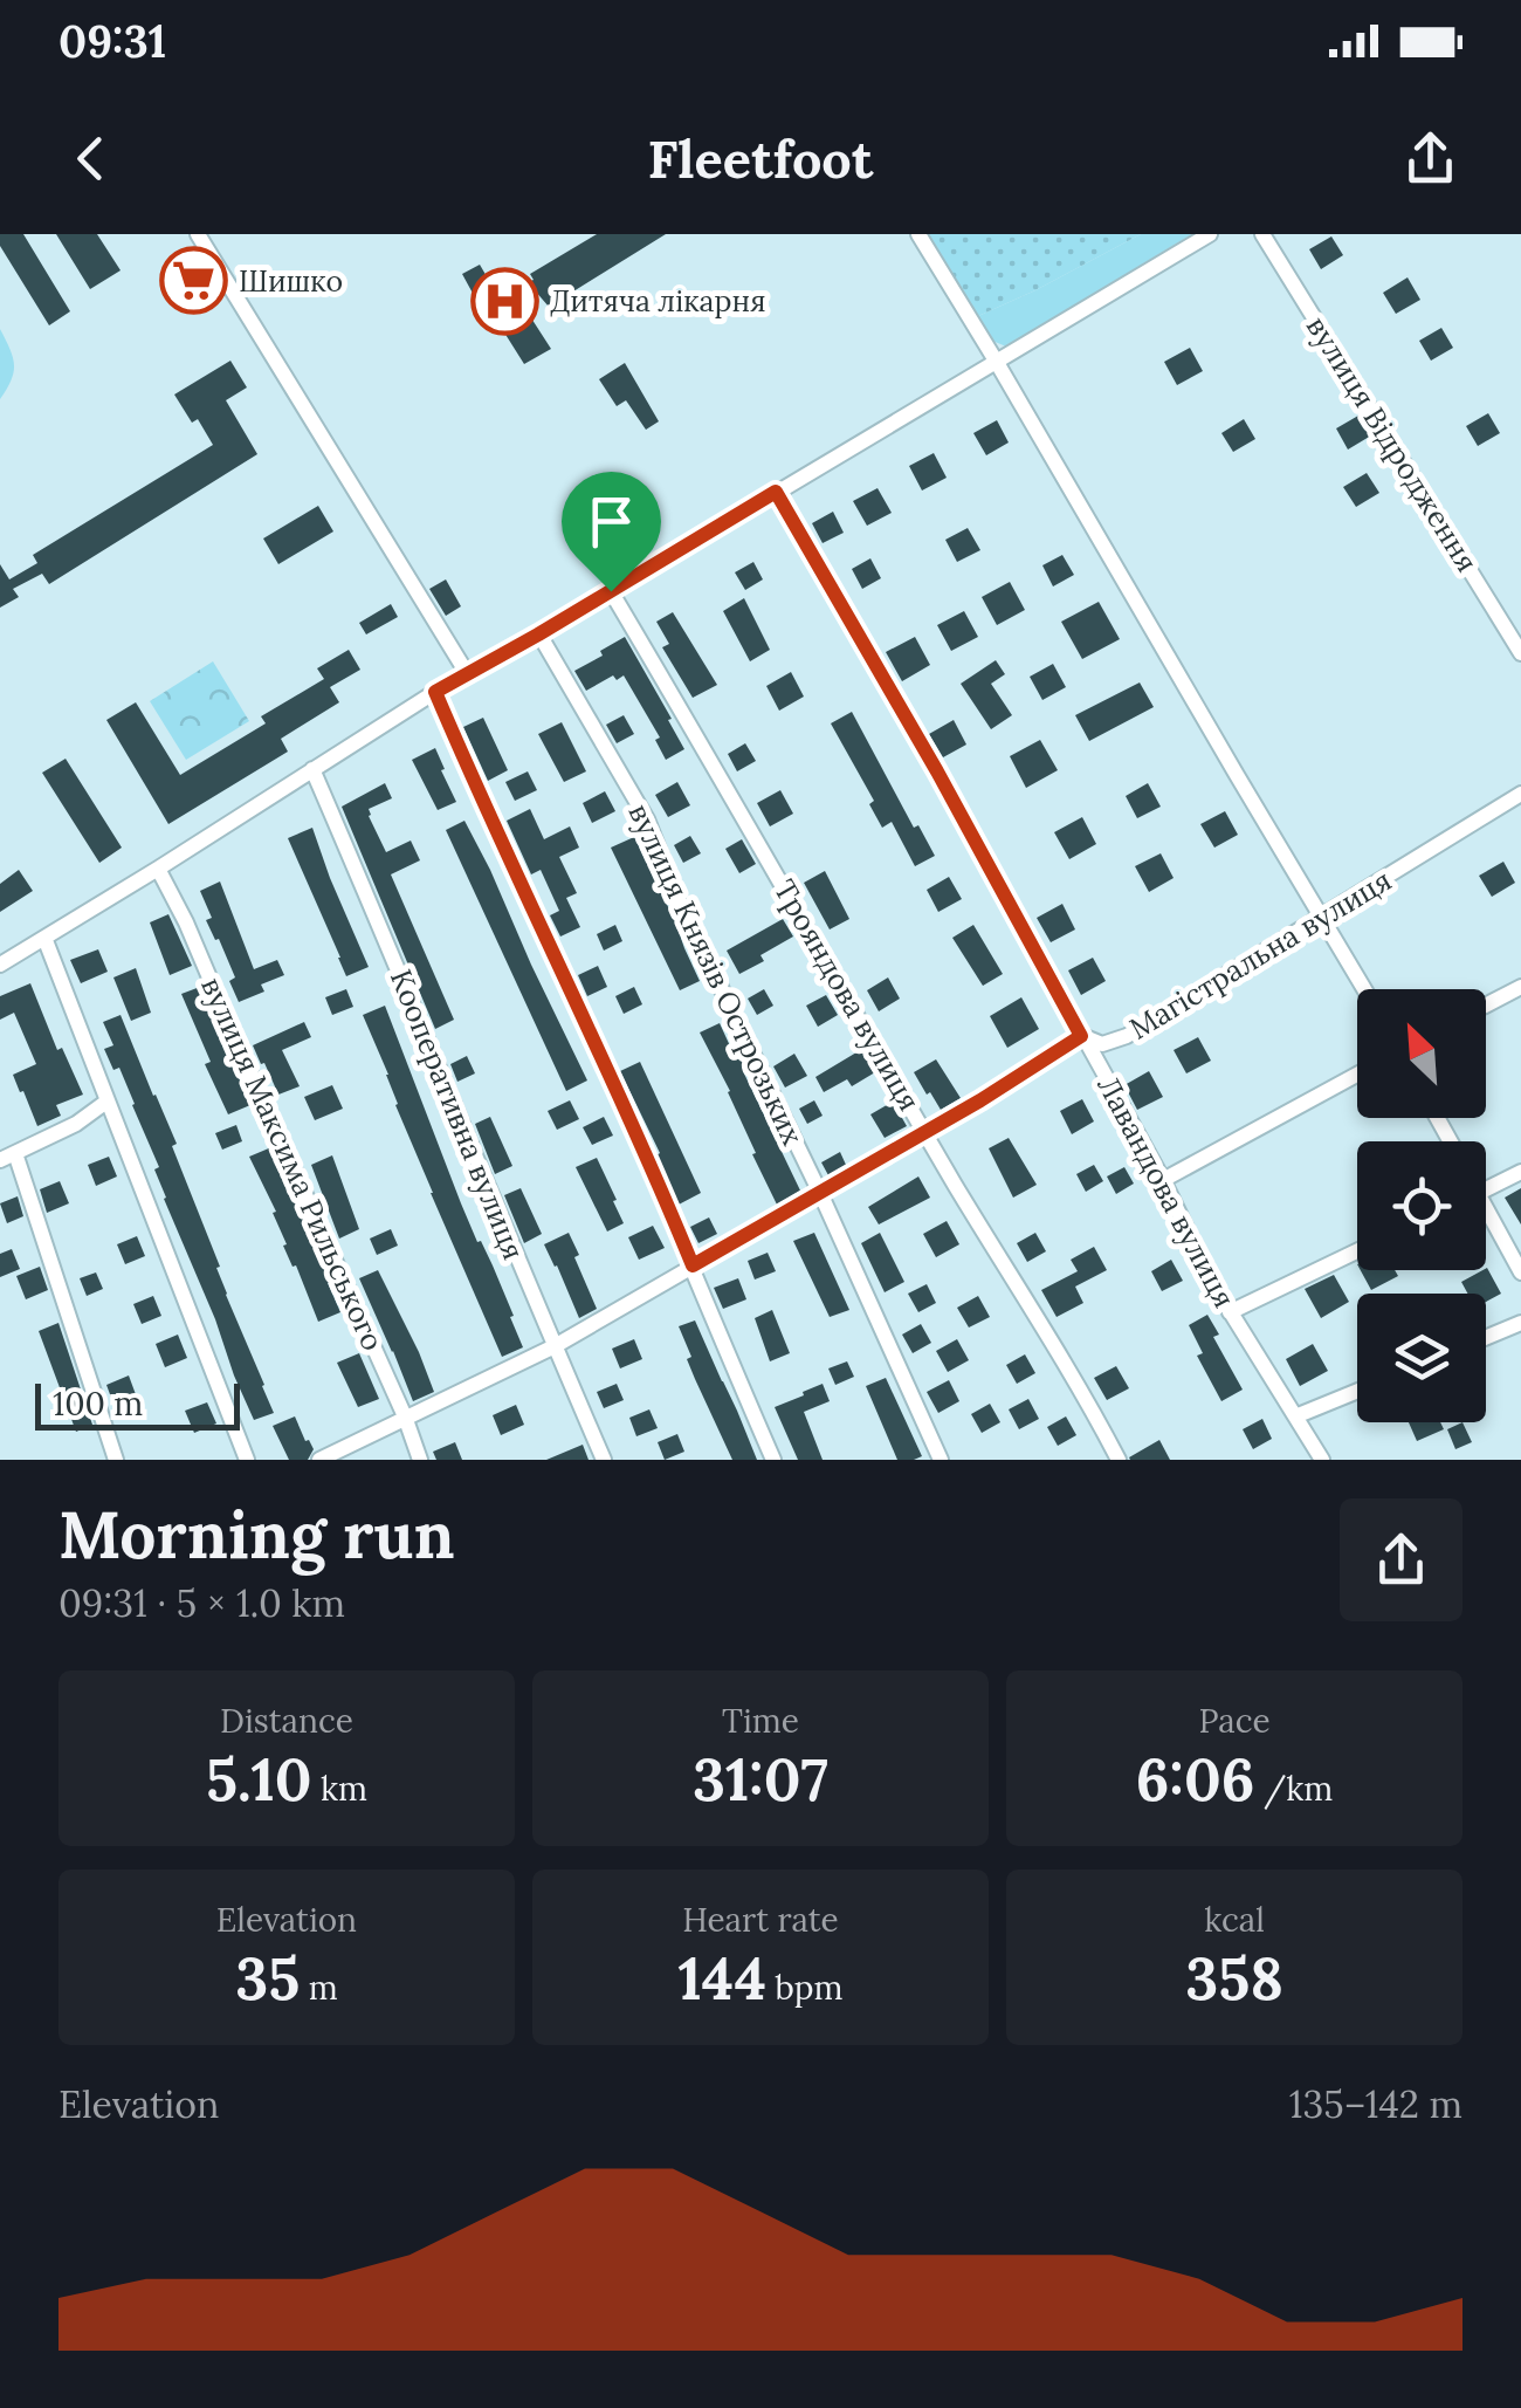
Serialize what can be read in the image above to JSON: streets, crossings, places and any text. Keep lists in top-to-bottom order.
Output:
{
  "streets": {
    "street": [
      "вулиця Відродження",
      "Магістральна вулиця",
      "вулиця Князів Острозьких",
      "Трояндова вулиця",
      "Кооперативна вулиця",
      "вулиця Максима Рильського",
      "Лавандова вулиця"
    ]
  },
  "crossings": [
    ["Магістральна вулиця", "вулиця Князів Острозьких"],
    ["Магістральна вулиця", "Трояндова вулиця"],
    ["Магістральна вулиця", "Кооперативна вулиця"],
    ["Магістральна вулиця", "вулиця Максима Рильського"],
    ["Магістральна вулиця", "Лавандова вулиця"]
  ],
  "places": {
    "supermarket": ["Шишко"],
    "hospital": ["Дитяча лікарня"]
  },
  "scale_bar": "100 m",
  "north": "top left",
  "page": {
    "status": "09:31",
    "header": "Fleetfoot",
    "scale": "100 m",
    "heading": ["Morning run", "09:31 · 5 × 1.0 km"],
    "stats": [
      ["Distance", "5.10 km"],
      ["Time", "31:07"],
      ["Pace", "6:06 /km"],
      ["Elevation", "35 m"],
      ["Heart rate", "144 bpm"],
      ["kcal", "358"]
    ],
    "chart": ["Elevation", "135–142 m"]
  }
}
